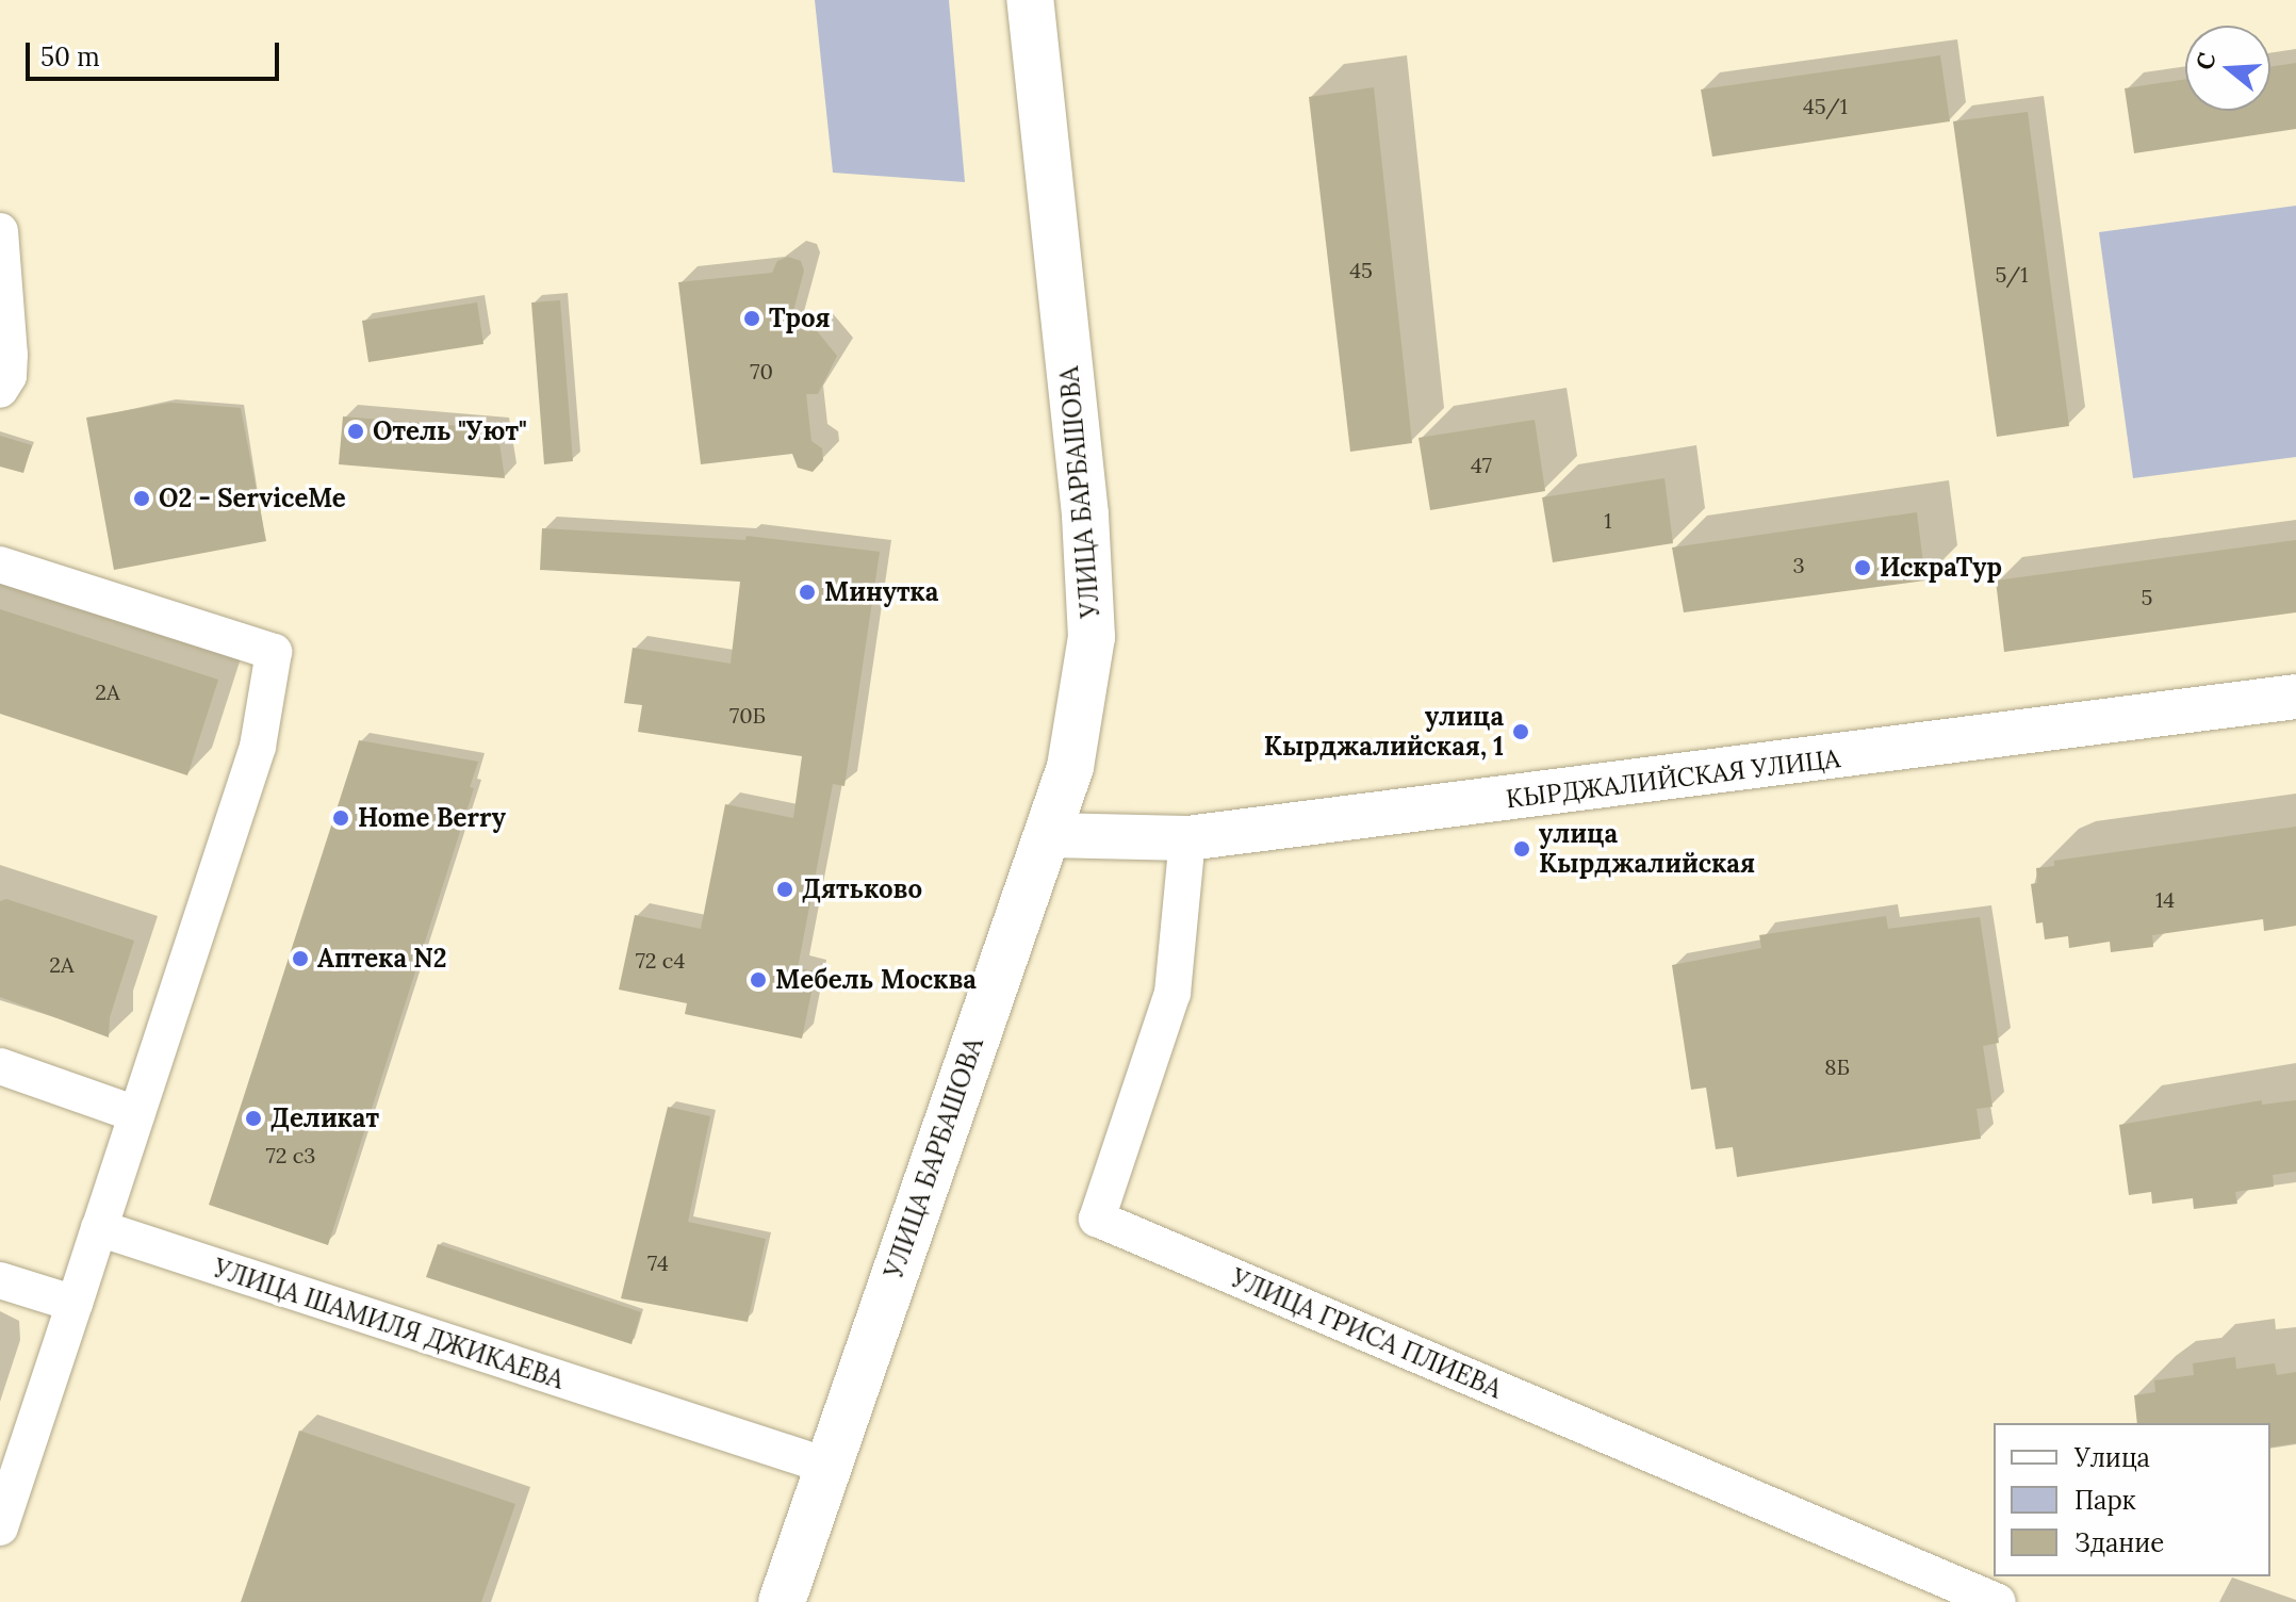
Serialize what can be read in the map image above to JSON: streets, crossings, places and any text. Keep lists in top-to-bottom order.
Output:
{
  "streets": {
    "main road": ["УЛИЦА БАРБАШОВА"],
    "street": ["КЫРДЖАЛИЙСКАЯ УЛИЦА", "УЛИЦА ШАМИЛЯ ДЖИКАЕВА", "УЛИЦА ГРИСА ПЛИЕВА"]
  },
  "crossings": [
    ["УЛИЦА БАРБАШОВА", "КЫРДЖАЛИЙСКАЯ УЛИЦА"],
    ["УЛИЦА БАРБАШОВА", "УЛИЦА ШАМИЛЯ ДЖИКАЕВА"],
    ["КЫРДЖАЛИЙСКАЯ УЛИЦА", "УЛИЦА ГРИСА ПЛИЕВА"]
  ],
  "places": [
    "Троя",
    "Отель \"Уют\"",
    "О2 - ServiceMe",
    "ИскраТур",
    "Минутка",
    "улица Кырджалийская, 1",
    "Home Berry",
    "улица Кырджалийская",
    "Дятьково",
    "Аптека N2",
    "Мебель Москва",
    "Деликат"
  ],
  "house_numbers": [
    "45/1",
    "45",
    "5/1",
    "70",
    "47",
    "1",
    "3",
    "5",
    "2А",
    "70Б",
    "14",
    "72 с4",
    "2А",
    "8Б",
    "72 с3",
    "74"
  ],
  "legend": ["Улица", "Парк", "Здание"],
  "scale_bar": "50 m",
  "north": "left"
}
